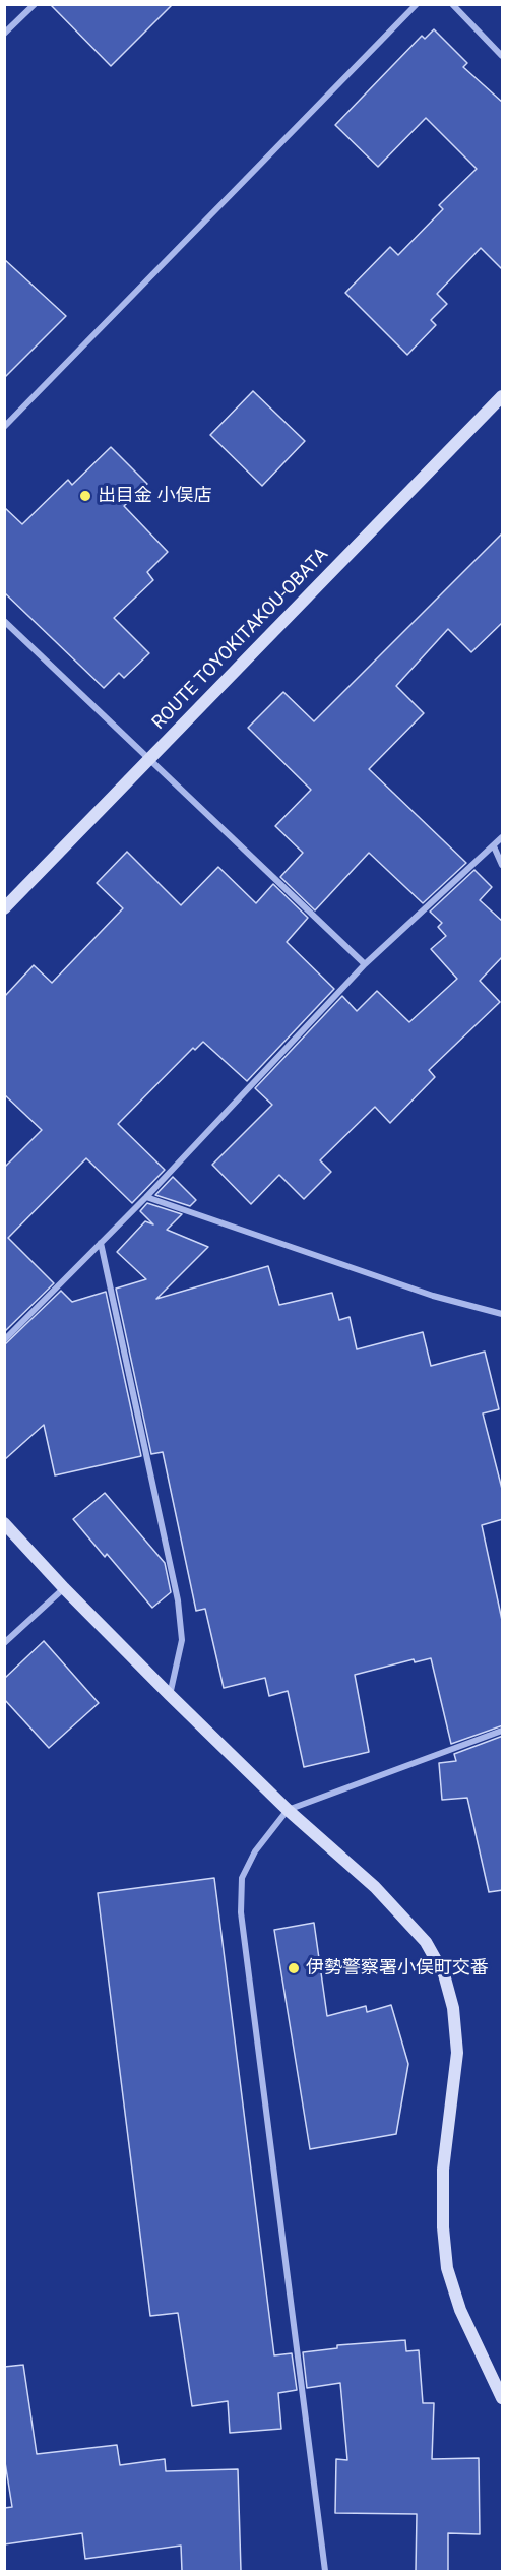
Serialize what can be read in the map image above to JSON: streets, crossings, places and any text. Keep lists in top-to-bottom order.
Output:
{
  "streets": {
    "street": ["ROUTE TOYOKITAKOU-OBATA"]
  },
  "places": ["出目金 小俣店", "伊勢警察署小俣町交番"]
}
